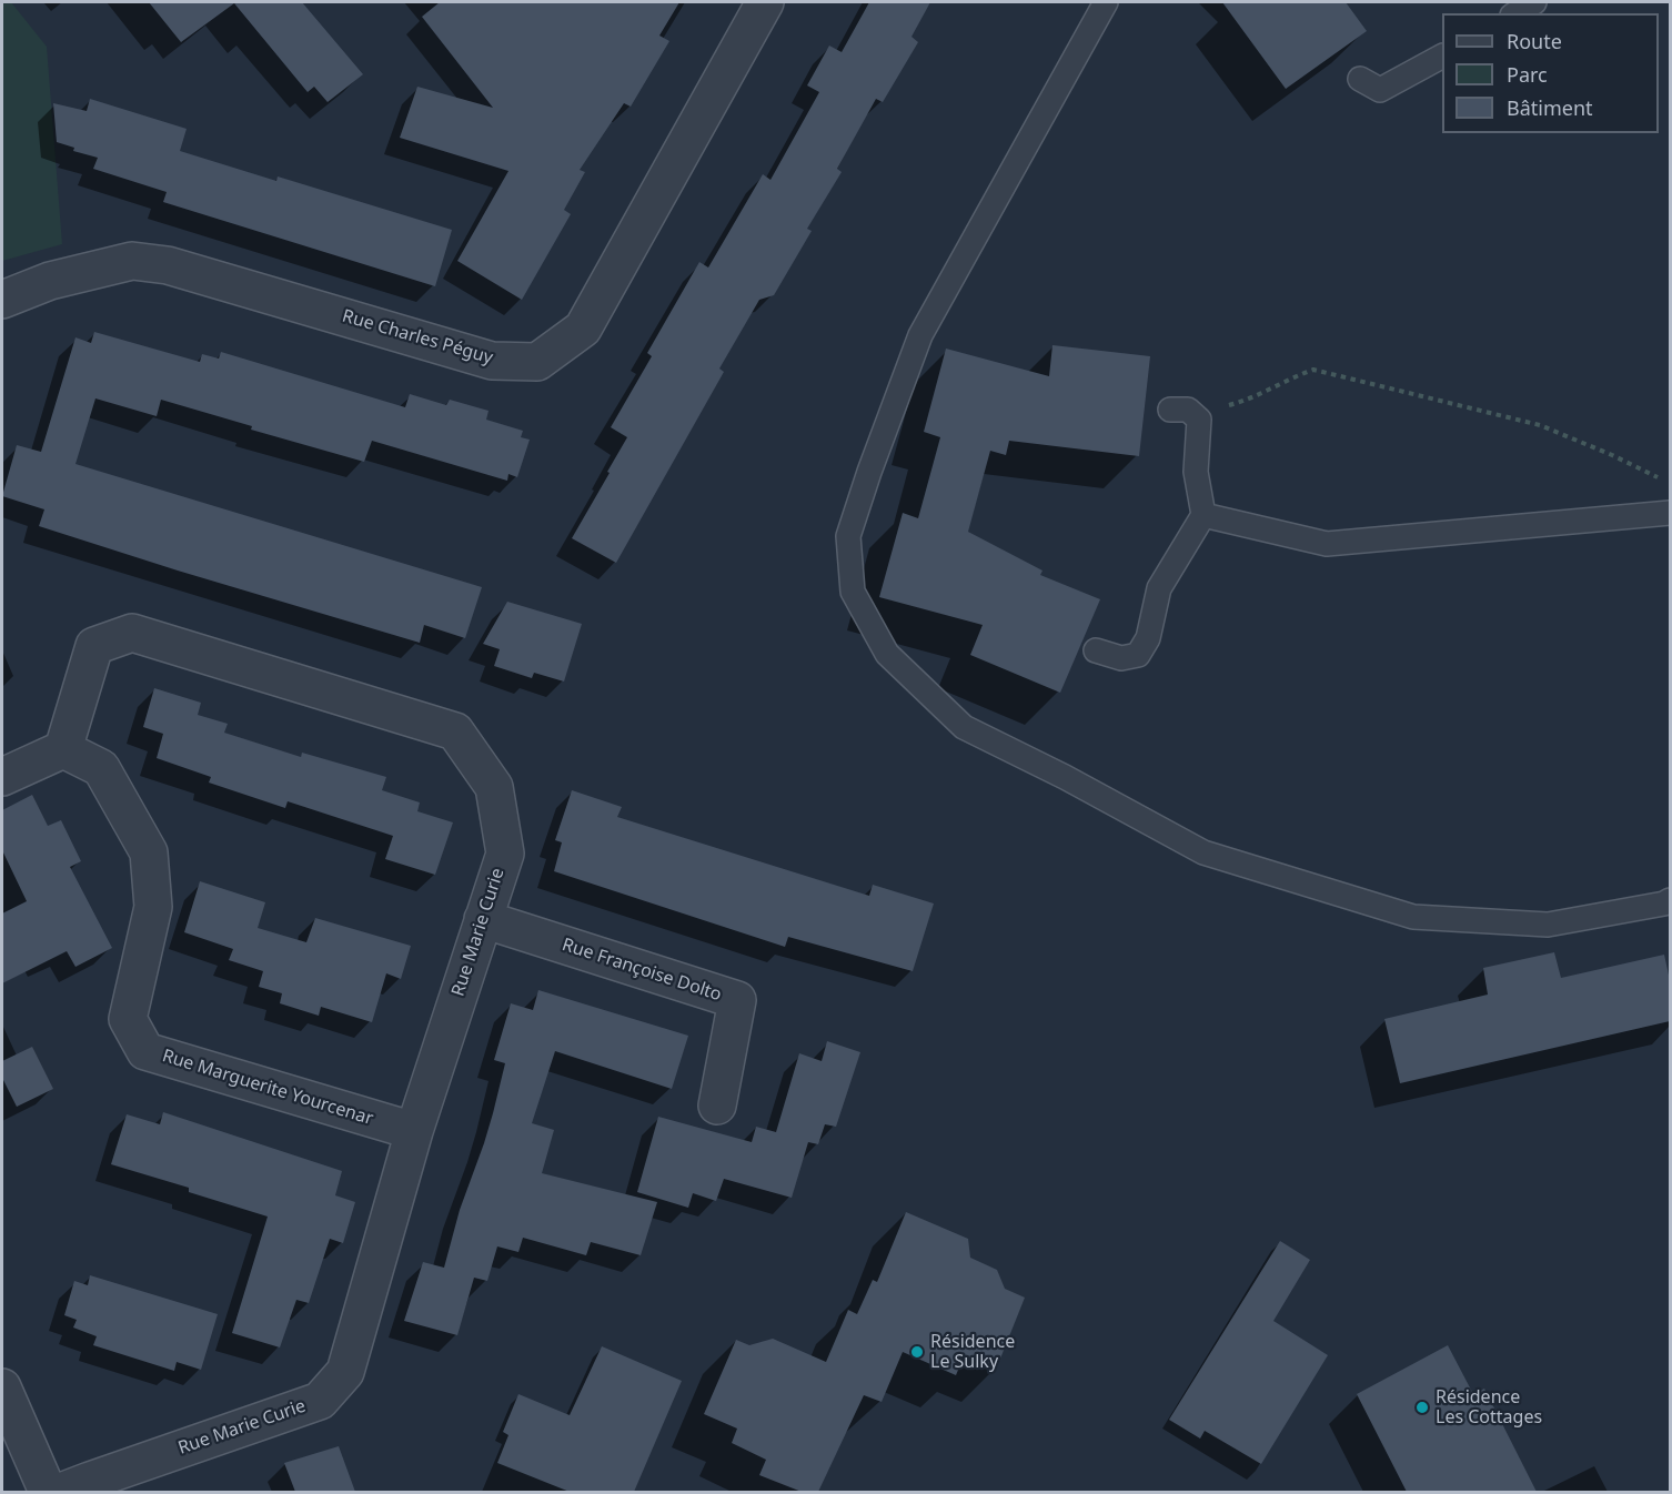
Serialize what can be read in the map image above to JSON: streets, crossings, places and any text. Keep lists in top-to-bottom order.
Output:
{
  "streets": {
    "street": [
      "Rue Charles Péguy",
      "Rue Marie Curie",
      "Rue Françoise Dolto",
      "Rue Marguerite Yourcenar"
    ]
  },
  "crossings": [
    ["Rue Marie Curie", "Rue Françoise Dolto"],
    ["Rue Marie Curie", "Rue Marguerite Yourcenar"]
  ],
  "places": ["Résidence Le Sulky", "Résidence Les Cottages"],
  "legend": ["Route", "Parc", "Bâtiment"]
}
